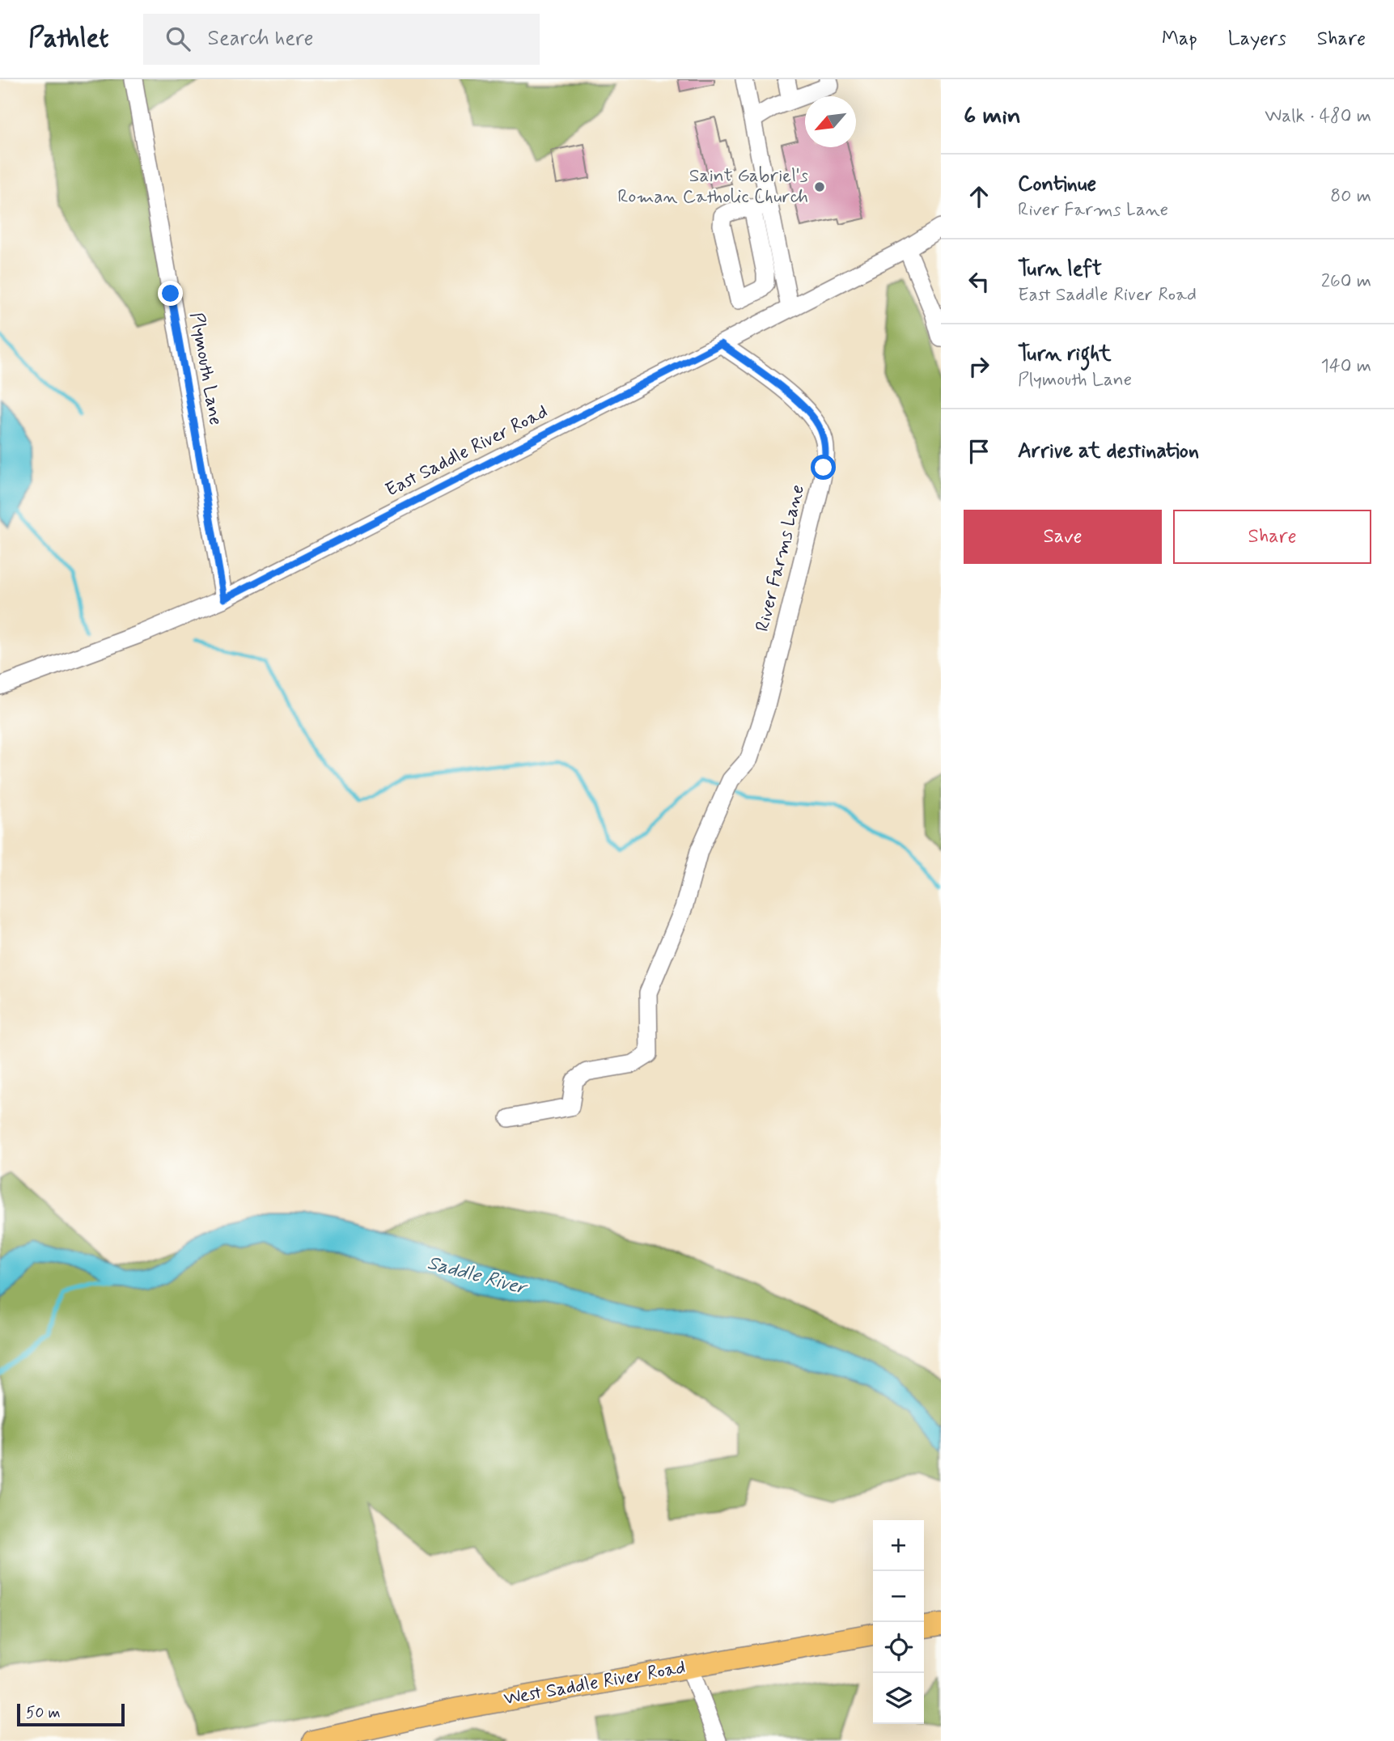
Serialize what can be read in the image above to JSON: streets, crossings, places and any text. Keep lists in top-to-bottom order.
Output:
{
  "streets": {
    "main road": ["West Saddle River Road"],
    "street": ["Plymouth Lane", "East Saddle River Road", "River Farms Lane"]
  },
  "crossings": [
    ["Plymouth Lane", "East Saddle River Road"],
    ["East Saddle River Road", "River Farms Lane"]
  ],
  "water": ["Saddle River"],
  "places": ["Saint Gabriel's Roman Catholic Church"],
  "scale_bar": "50 m",
  "north": "bottom left",
  "page": {
    "header": "Pathlet",
    "search": "Search here",
    "nav": ["Map", "Layers", "Share"],
    "heading": ["6 min", "Walk · 480 m"],
    "list": [
      ["Continue", "River Farms Lane", "80 m"],
      ["Turn left", "East Saddle River Road", "260 m"],
      ["Turn right", "Plymouth Lane", "140 m"],
      "Arrive at destination"
    ],
    "buttons": ["Save", "Share"],
    "map_buttons": ["+", "−"],
    "scale": "50 m"
  }
}
